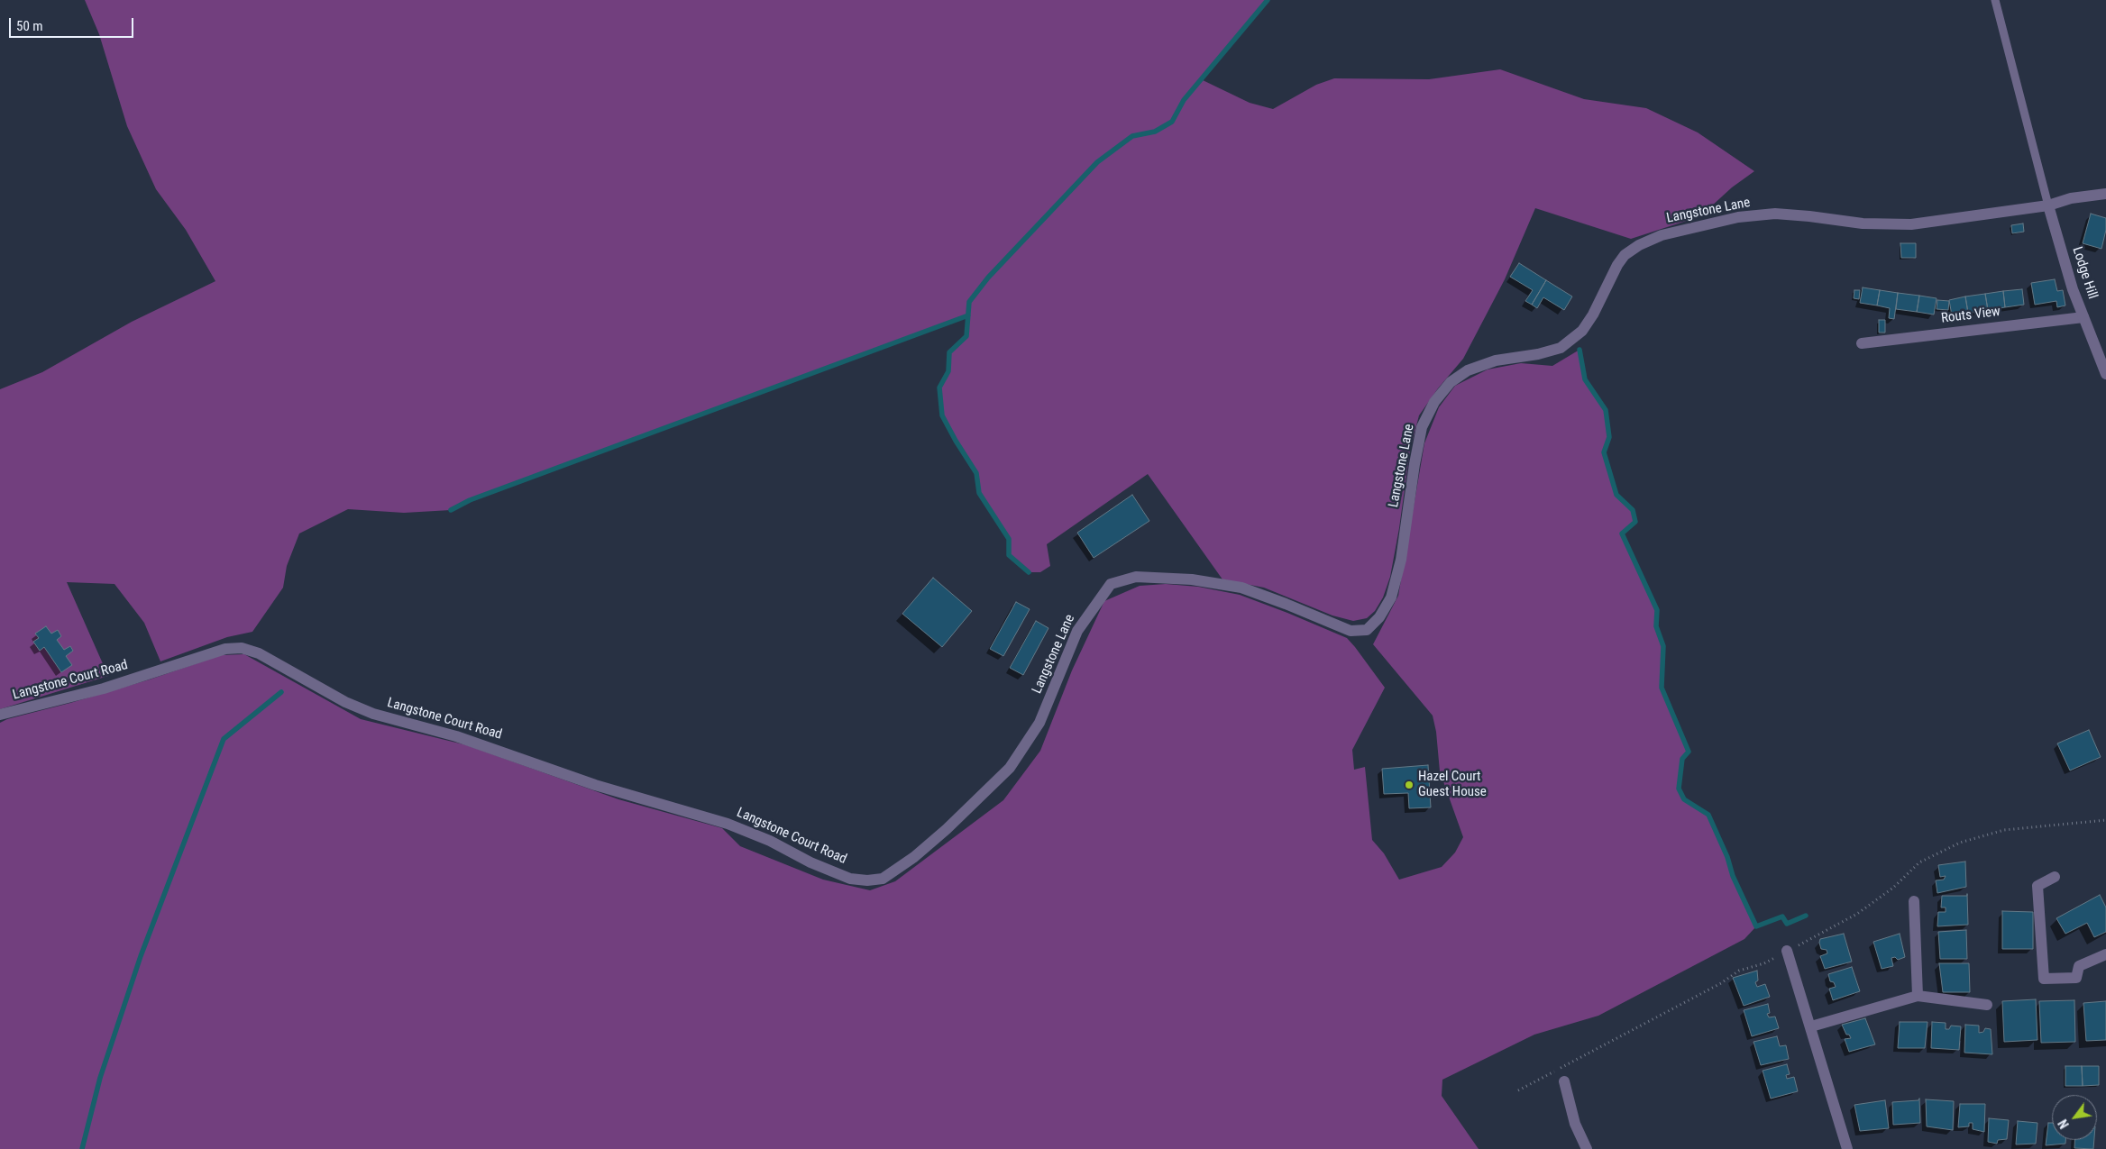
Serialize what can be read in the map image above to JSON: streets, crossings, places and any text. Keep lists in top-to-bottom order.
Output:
{
  "streets": {
    "street": [
      "Langstone Lane",
      "Lodge Hill",
      "Routs View",
      "Langstone Court Road"
    ]
  },
  "crossings": [
    ["Langstone Lane", "Lodge Hill"],
    ["Langstone Lane", "Langstone Court Road"],
    ["Lodge Hill", "Routs View"]
  ],
  "places": ["Hazel Court Guest House"],
  "scale_bar": "50 m",
  "north": "bottom left"
}
